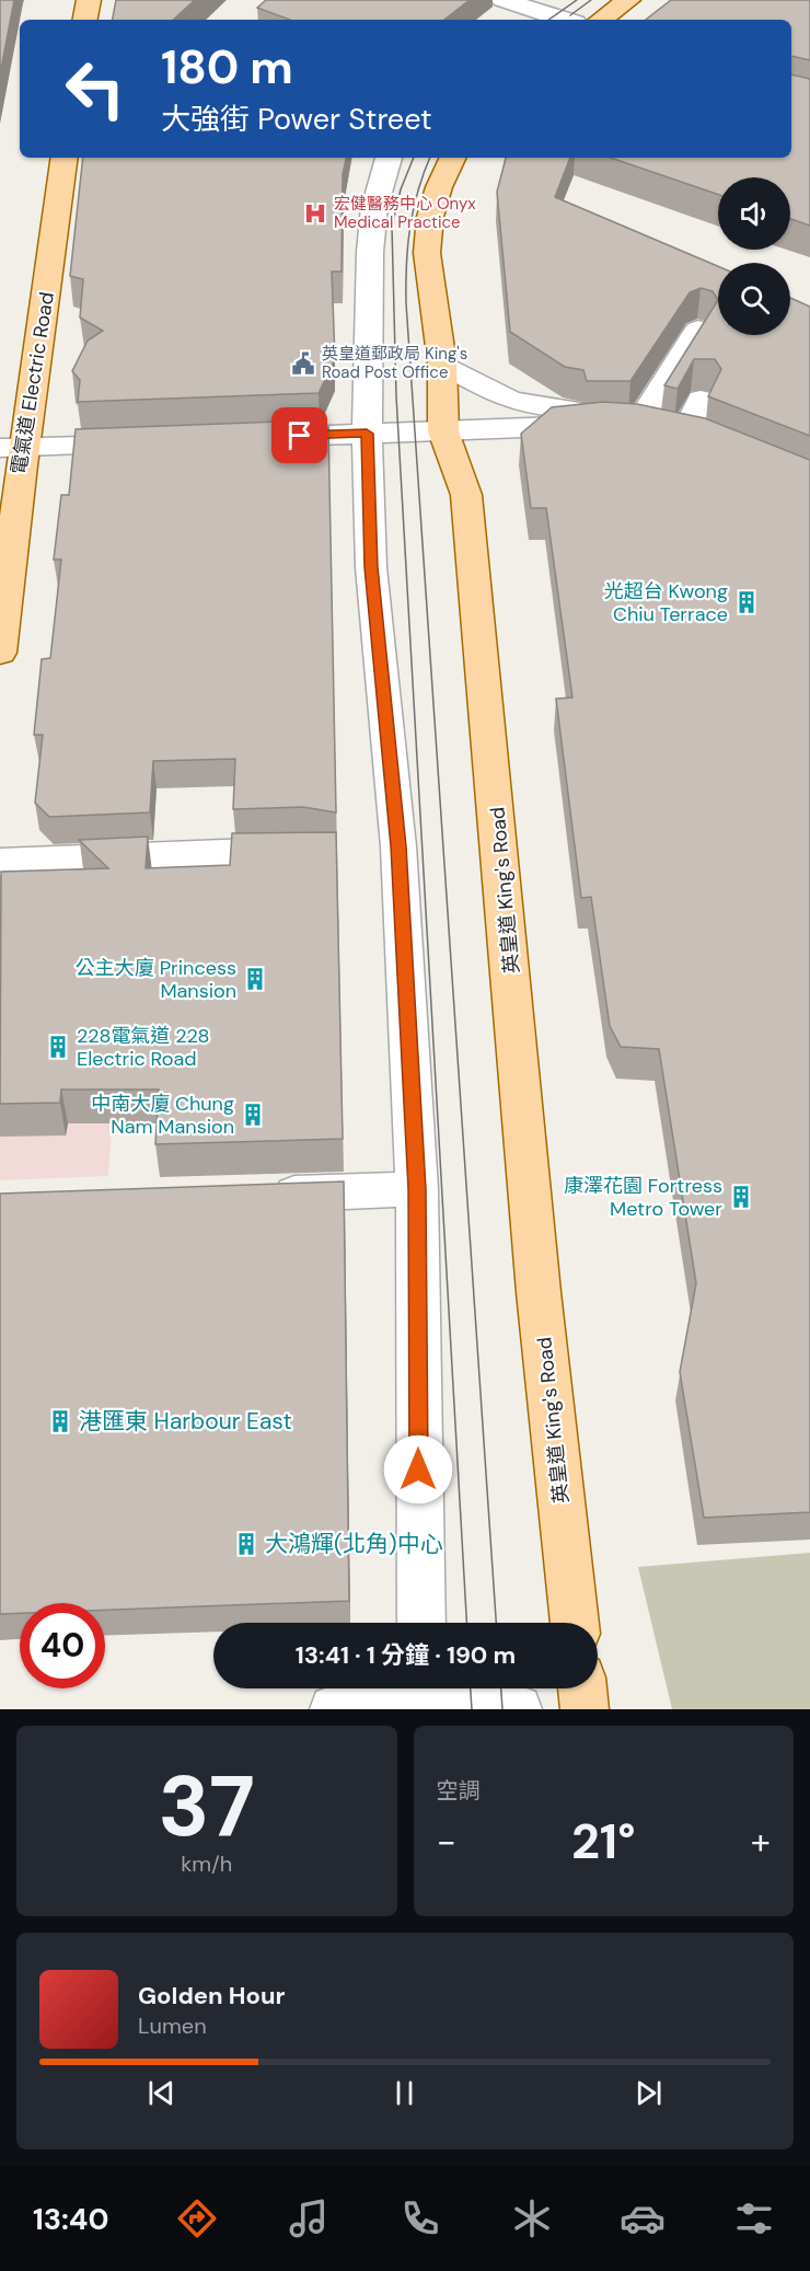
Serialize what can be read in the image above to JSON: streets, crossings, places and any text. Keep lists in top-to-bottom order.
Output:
{
  "streets": {
    "main road": ["電氣道 Electric Road", "英皇道 King's Road"]
  },
  "places": {
    "hospital": ["宏健醫務中心 Onyx Medical Practice"],
    "public building": ["英皇道郵政局 King's Road Post Office"],
    "building": [
      "光超台 Kwong Chiu Terrace",
      "公主大廈 Princess Mansion",
      "228電氣道 228 Electric Road",
      "中南大廈 Chung Nam Mansion",
      "康澤花園 Fortress Metro Tower",
      "港匯東 Harbour East",
      "大鴻輝(北角)中心"
    ]
  },
  "page": {
    "turn": ["180 m", "大強街 Power Street"],
    "limit": "40",
    "trip": "13:41 · 1 分鐘 · 190 m",
    "tile": [
      ["37", "km/h"],
      "空調"
    ],
    "heat": ["−", "21°", "+"],
    "song": ["Golden Hour", "Lumen"],
    "tabs": "13:40"
  }
}
